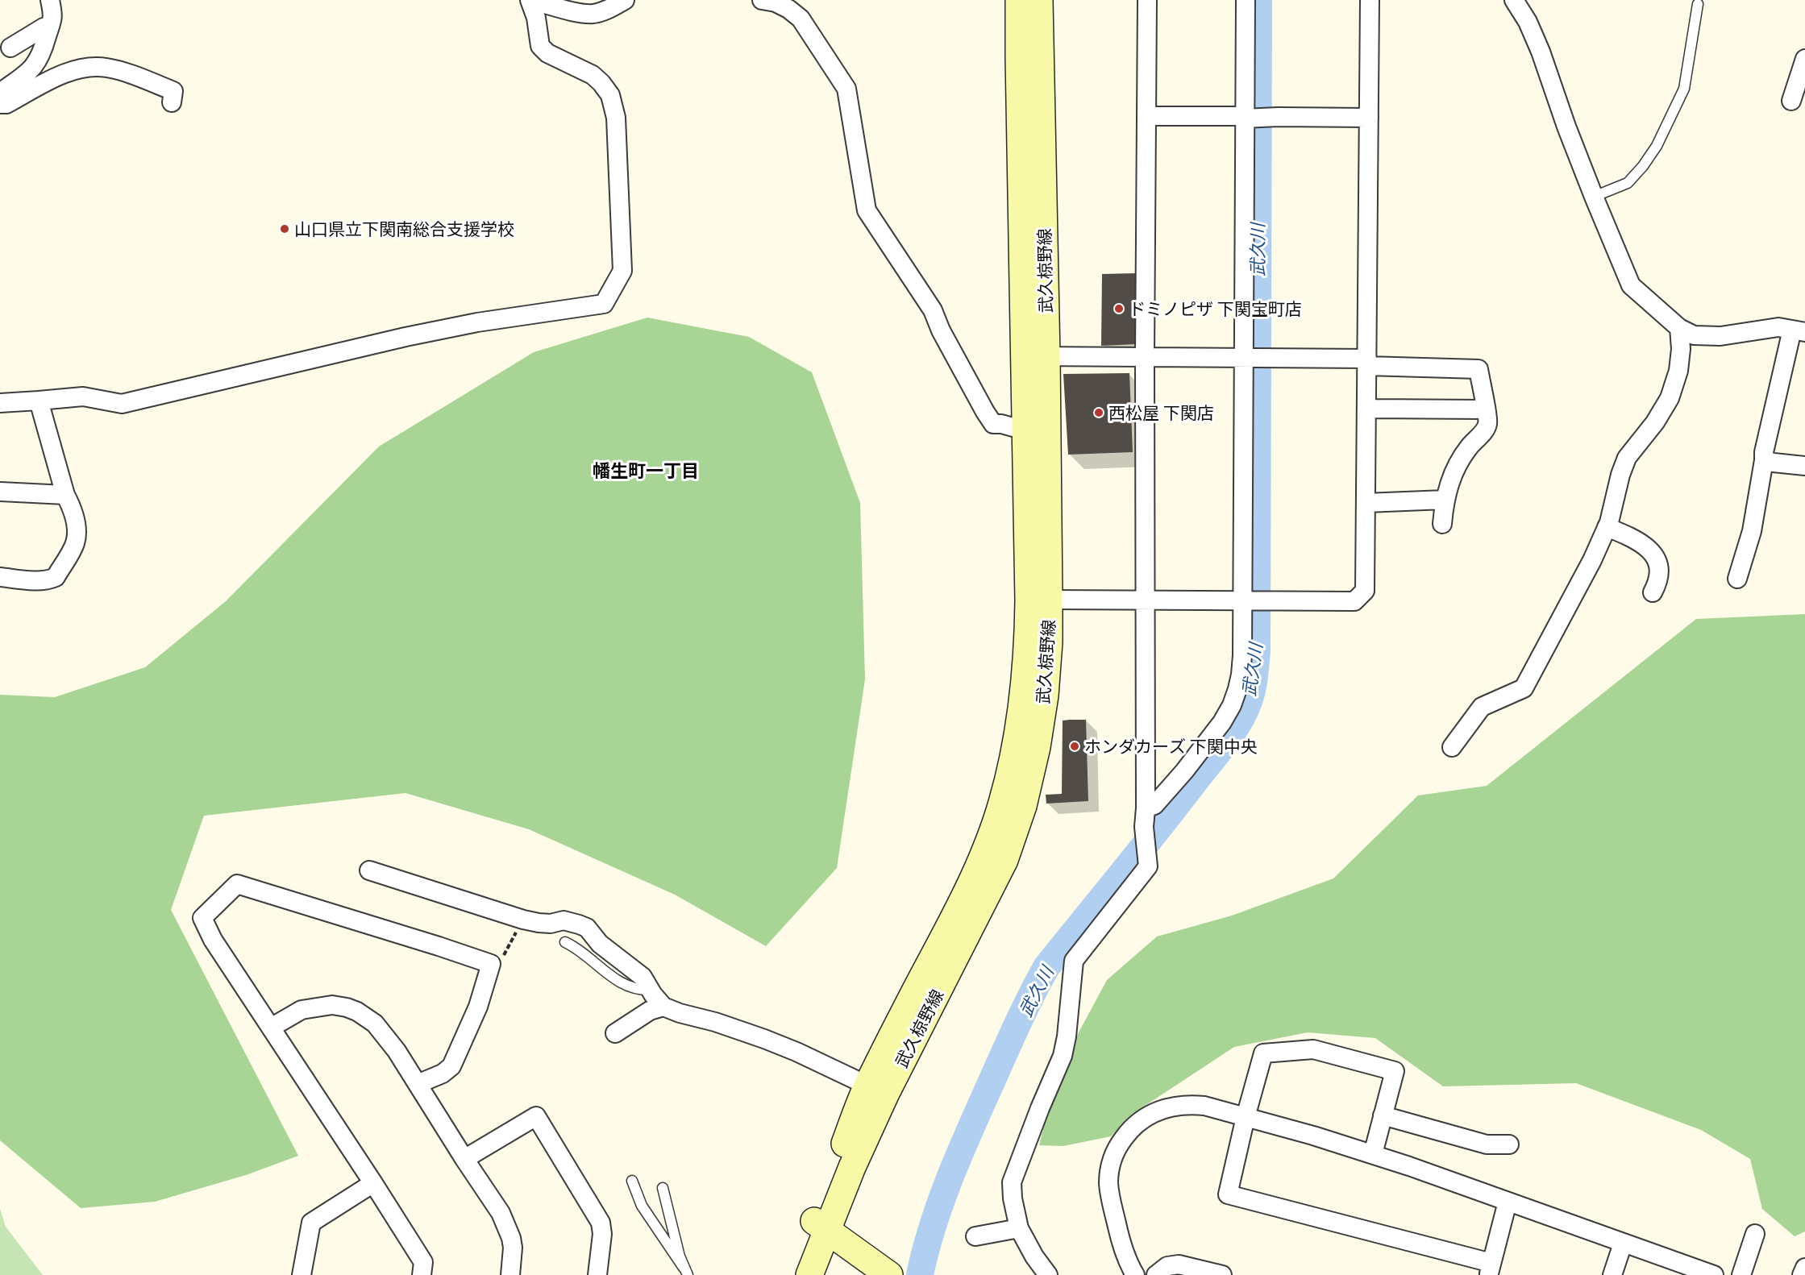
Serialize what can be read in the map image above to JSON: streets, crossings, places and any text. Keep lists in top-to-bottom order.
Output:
{
  "streets": {
    "main road": ["武久椋野線"]
  },
  "districts": ["幡生町一丁目"],
  "water": ["武久川"],
  "places": [
    "山口県立下関南総合支援学校",
    "ドミノピザ 下関宝町店",
    "西松屋 下関店",
    "ホンダカーズ 下関中央"
  ]
}
